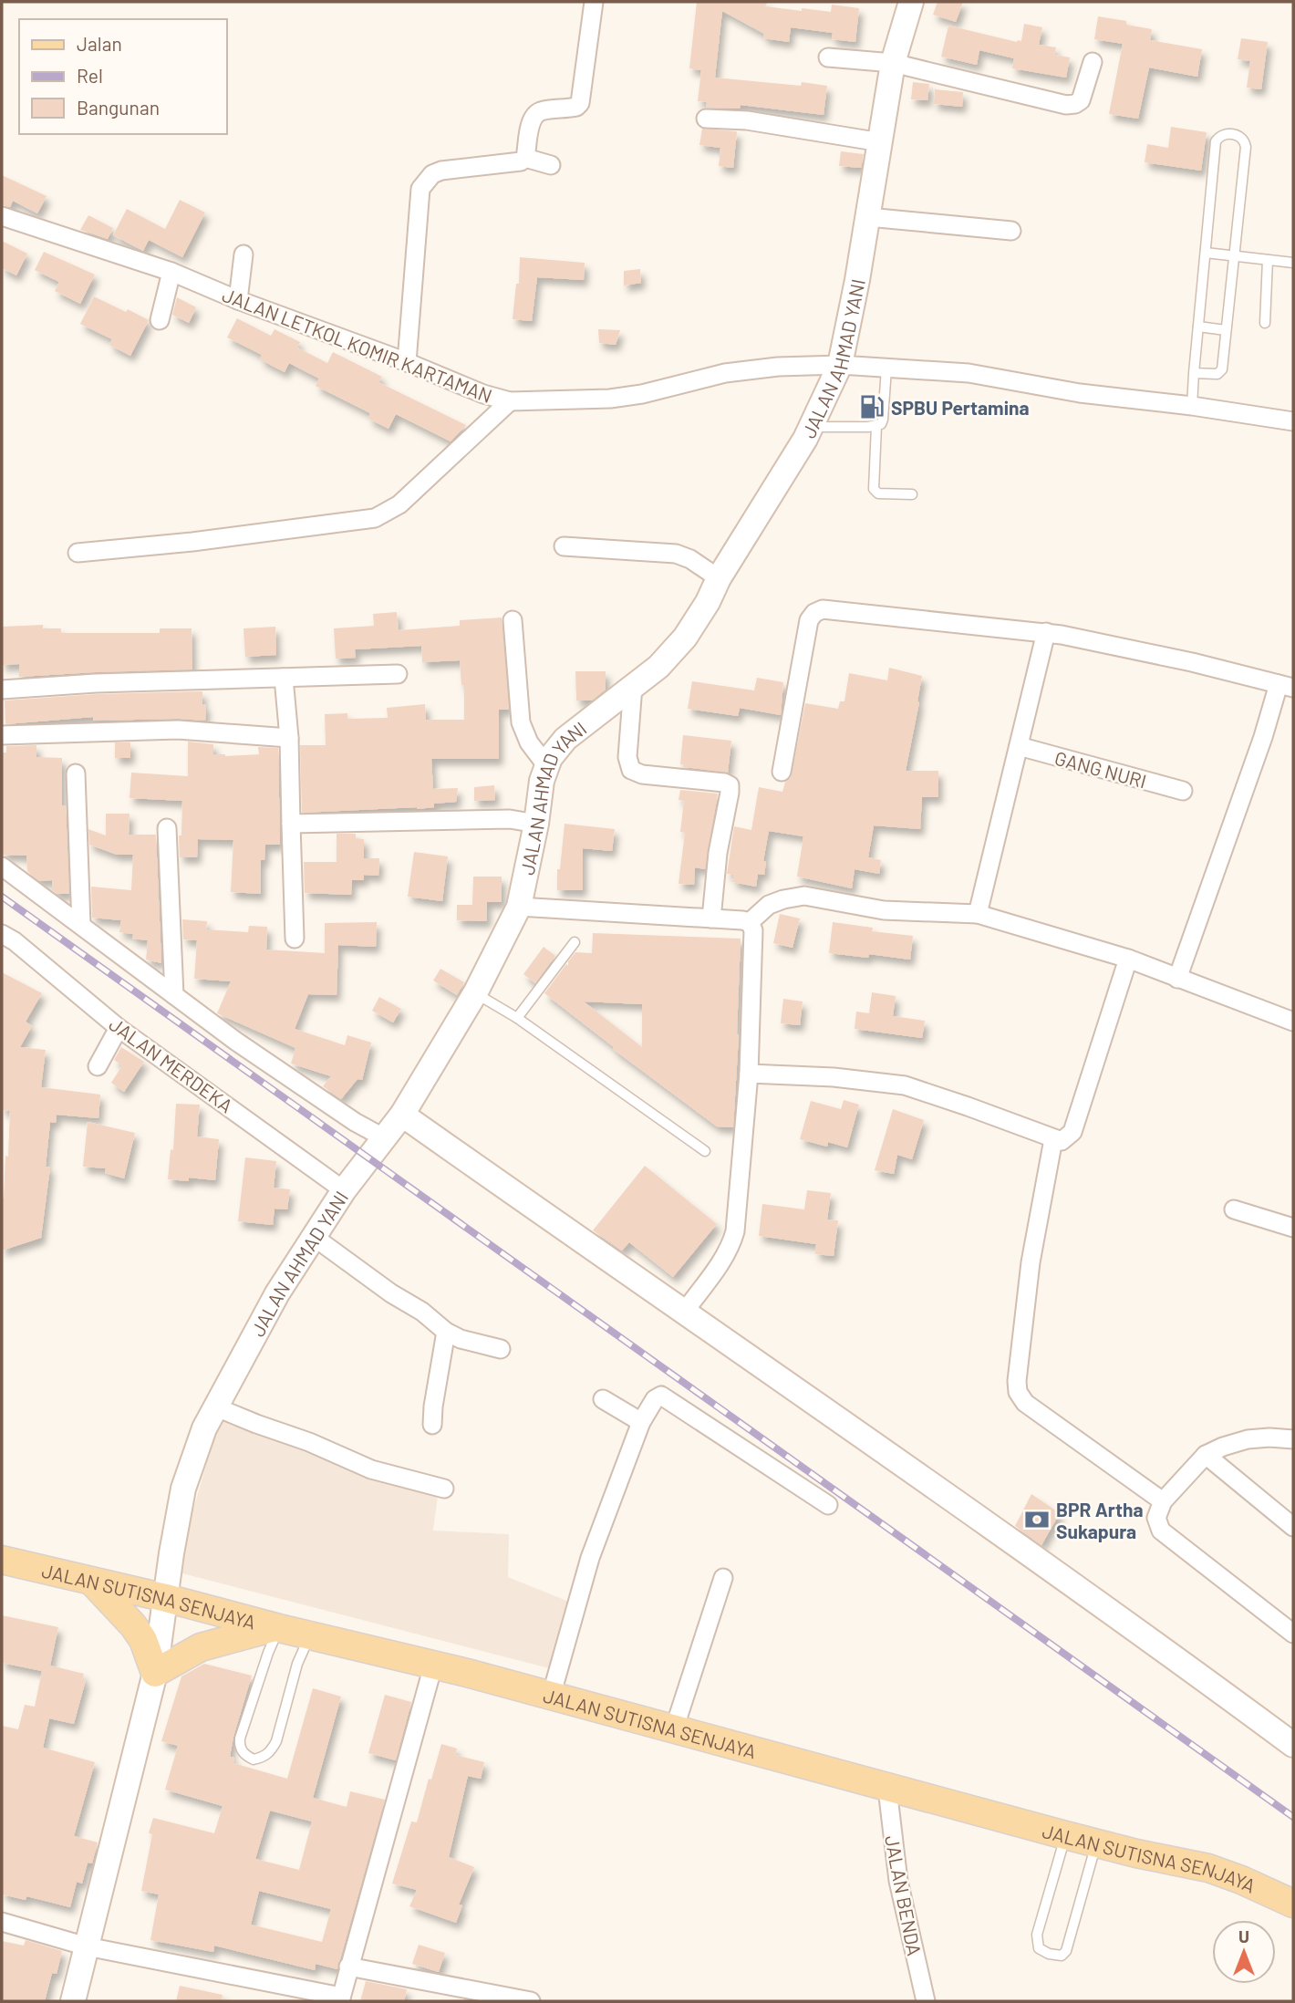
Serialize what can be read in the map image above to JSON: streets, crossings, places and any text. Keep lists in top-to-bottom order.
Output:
{
  "streets": {
    "main road": ["JALAN SUTISNA SENJAYA"],
    "street": [
      "JALAN LETKOL KOMIR KARTAMAN",
      "JALAN AHMAD YANI",
      "GANG NURI",
      "JALAN MERDEKA",
      "JALAN BENDA"
    ]
  },
  "crossings": [
    ["JALAN LETKOL KOMIR KARTAMAN", "JALAN AHMAD YANI"],
    ["JALAN AHMAD YANI", "JALAN MERDEKA"],
    ["JALAN AHMAD YANI", "JALAN SUTISNA SENJAYA"],
    ["JALAN SUTISNA SENJAYA", "JALAN BENDA"]
  ],
  "places": {
    "fuel station": ["SPBU Pertamina"],
    "bank": ["BPR Artha Sukapura"]
  },
  "legend": ["Jalan", "Rel", "Bangunan"],
  "north": "top"
}
